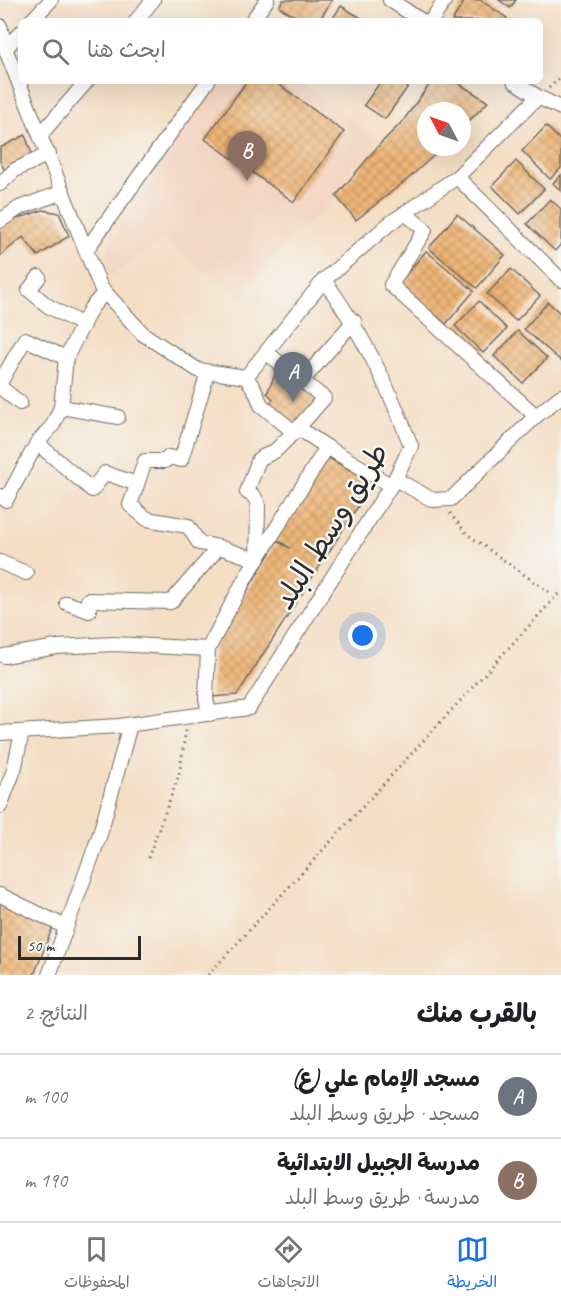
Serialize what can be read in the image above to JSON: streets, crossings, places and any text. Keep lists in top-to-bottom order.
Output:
{
  "streets": {
    "street": ["طريق وسط البلد"]
  },
  "scale_bar": "50 m",
  "north": "top left",
  "page": {
    "search": "ابحث هنا",
    "pins": ["B", "A"],
    "scale": "50 m",
    "heading": ["بالقرب منك", "النتائج: 2"],
    "list": [
      {
        "mark": "A",
        "name": "مسجد الإمام علي (ع)",
        "note": "مسجد · طريق وسط البلد",
        "value": "100 m"
      },
      {
        "mark": "B",
        "name": "مدرسة الجبيل الابتدائية",
        "note": "مدرسة · طريق وسط البلد",
        "value": "190 m"
      }
    ],
    "nav": ["الخريطة", "الاتجاهات", "المحفوظات"]
  }
}
